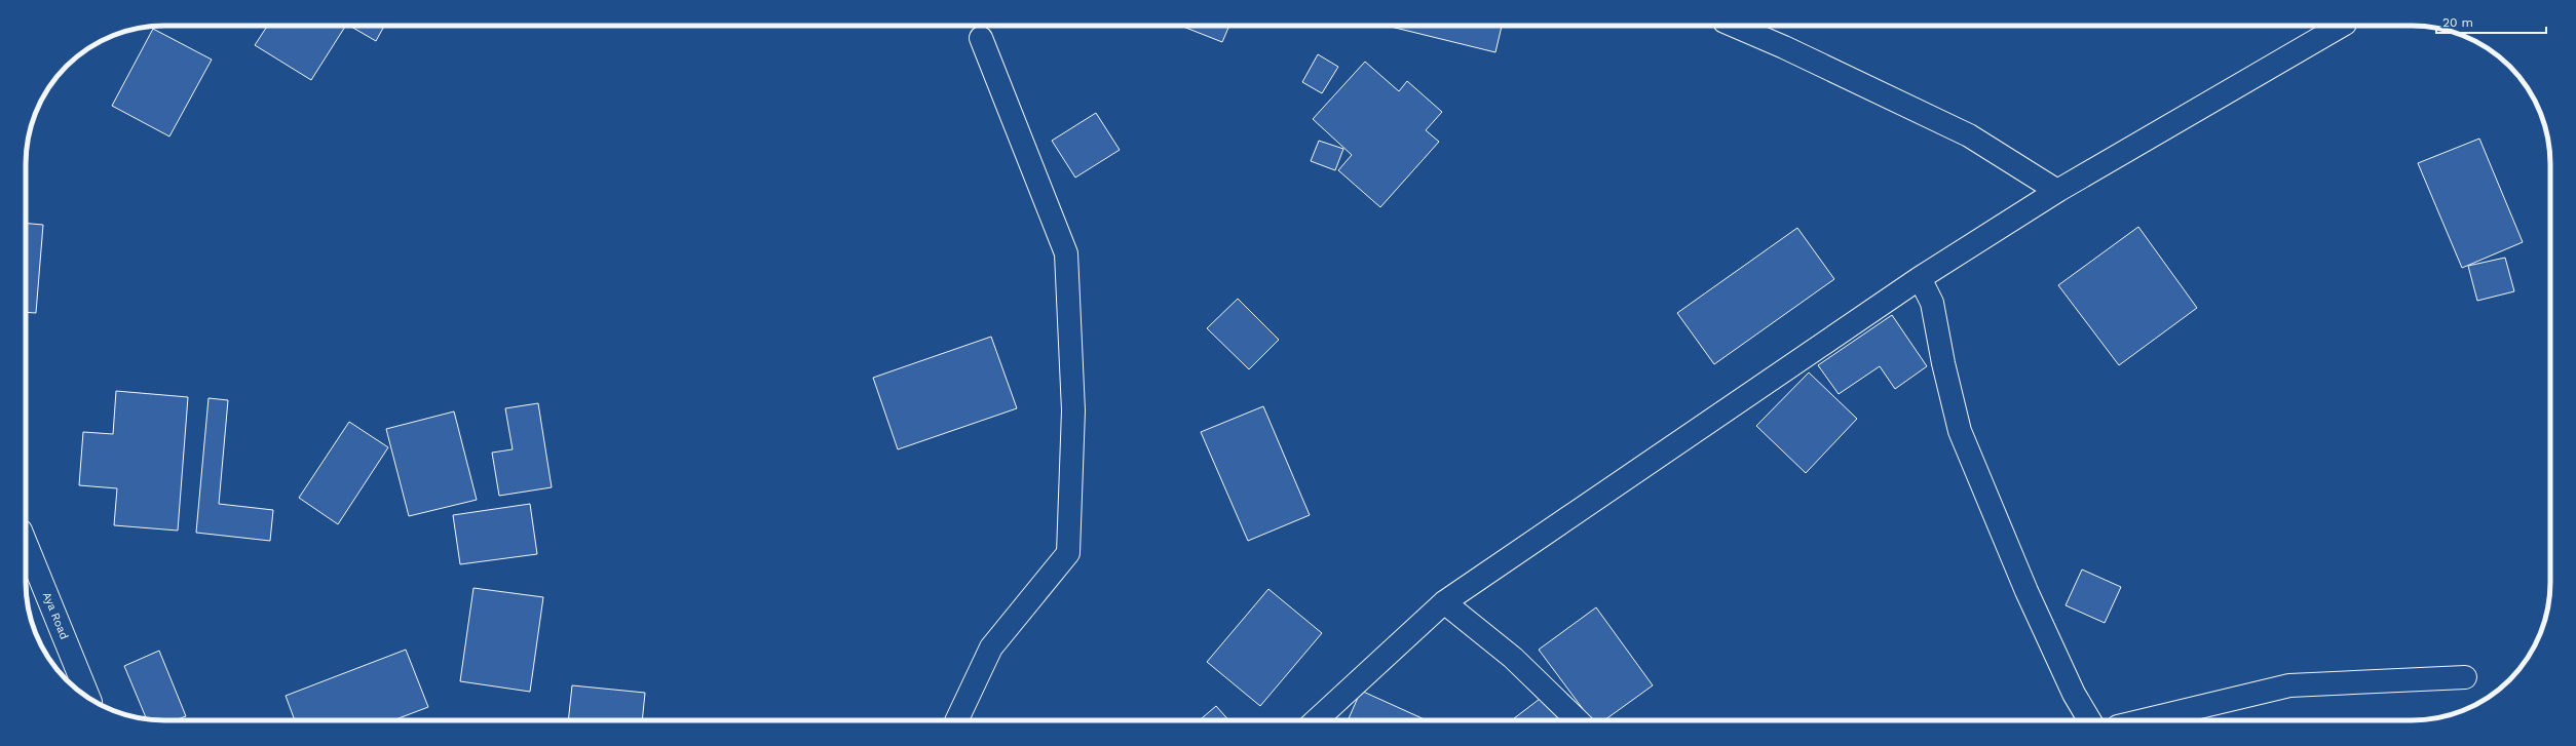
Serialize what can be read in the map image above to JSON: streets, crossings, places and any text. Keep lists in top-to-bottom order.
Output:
{
  "streets": {
    "street": ["Aya Road"]
  },
  "scale_bar": "20 m"
}
